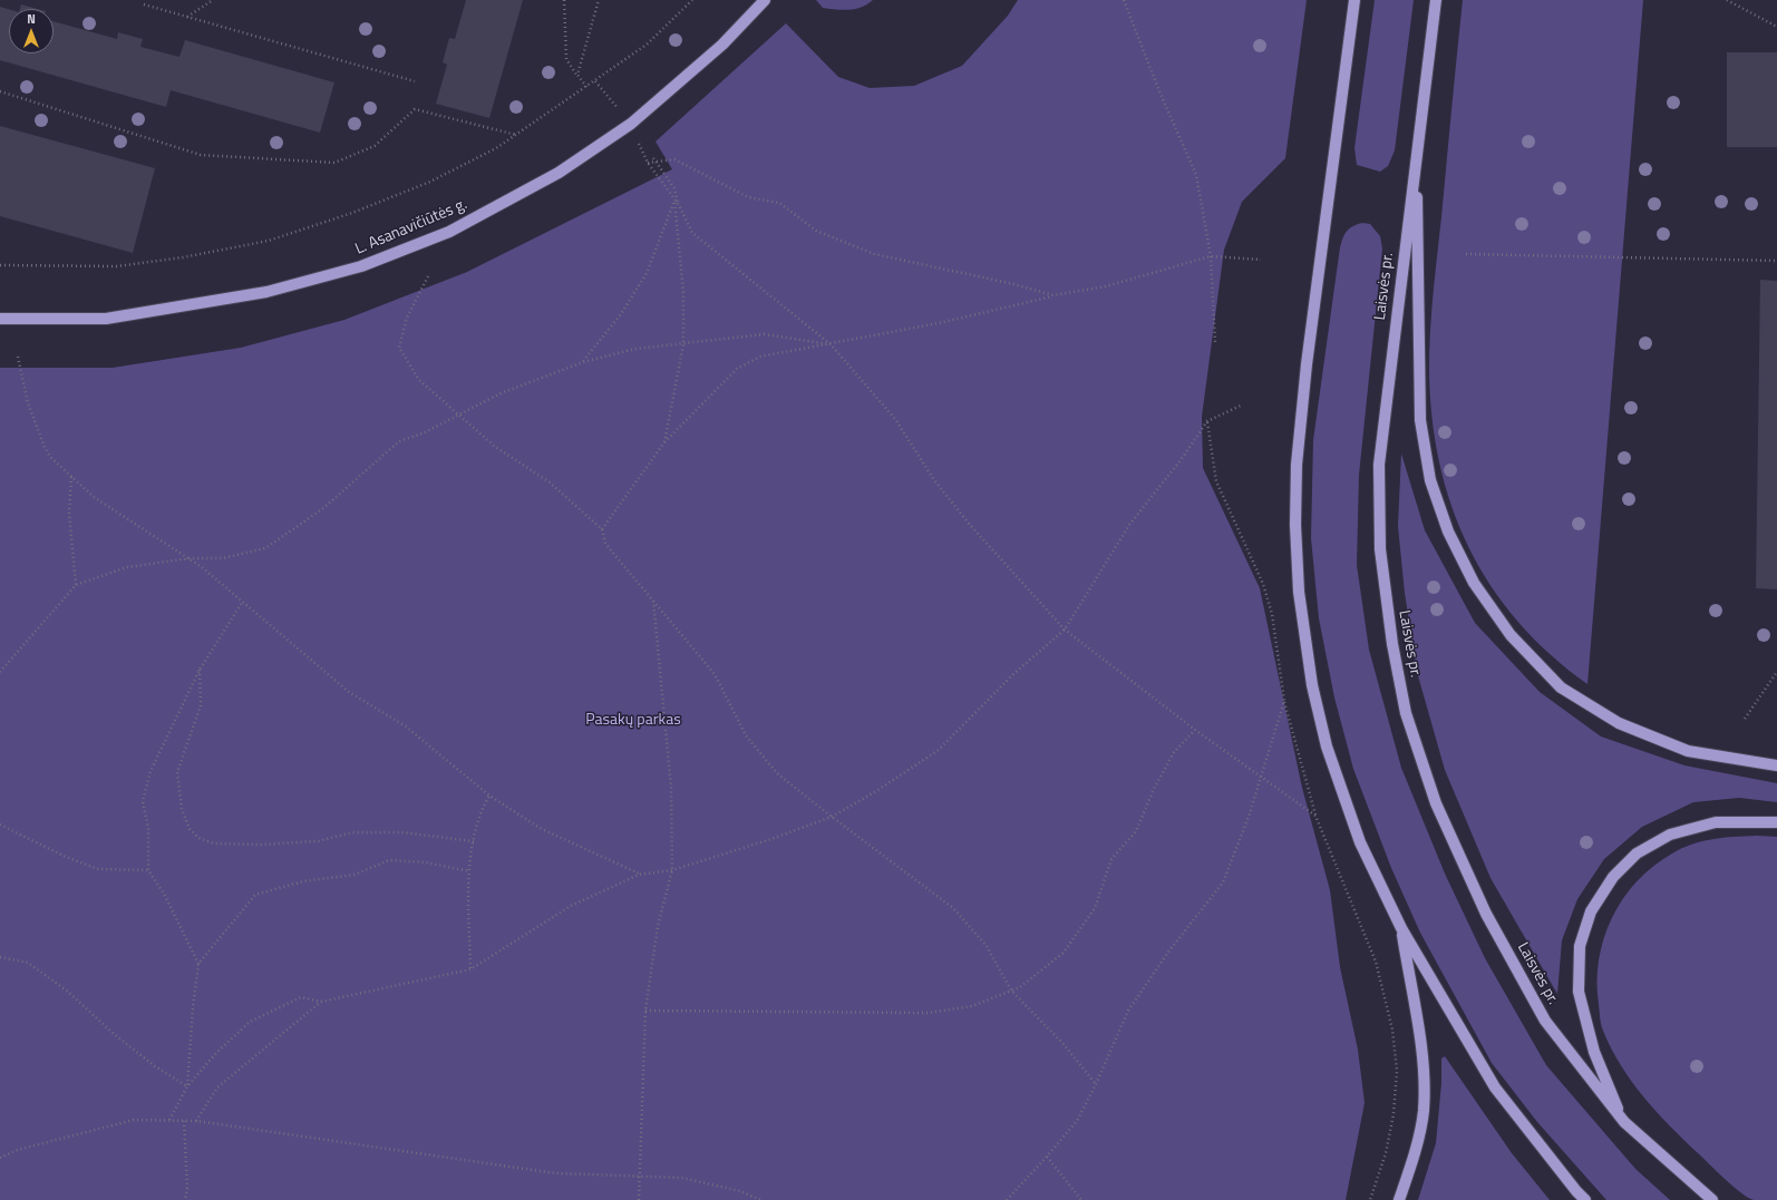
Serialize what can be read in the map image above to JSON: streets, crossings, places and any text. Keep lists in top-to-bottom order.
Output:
{
  "streets": {
    "main road": ["L. Asanavičiūtės g.", "Laisvės pr."]
  },
  "parks": ["Pasakų parkas"],
  "north": "top"
}
